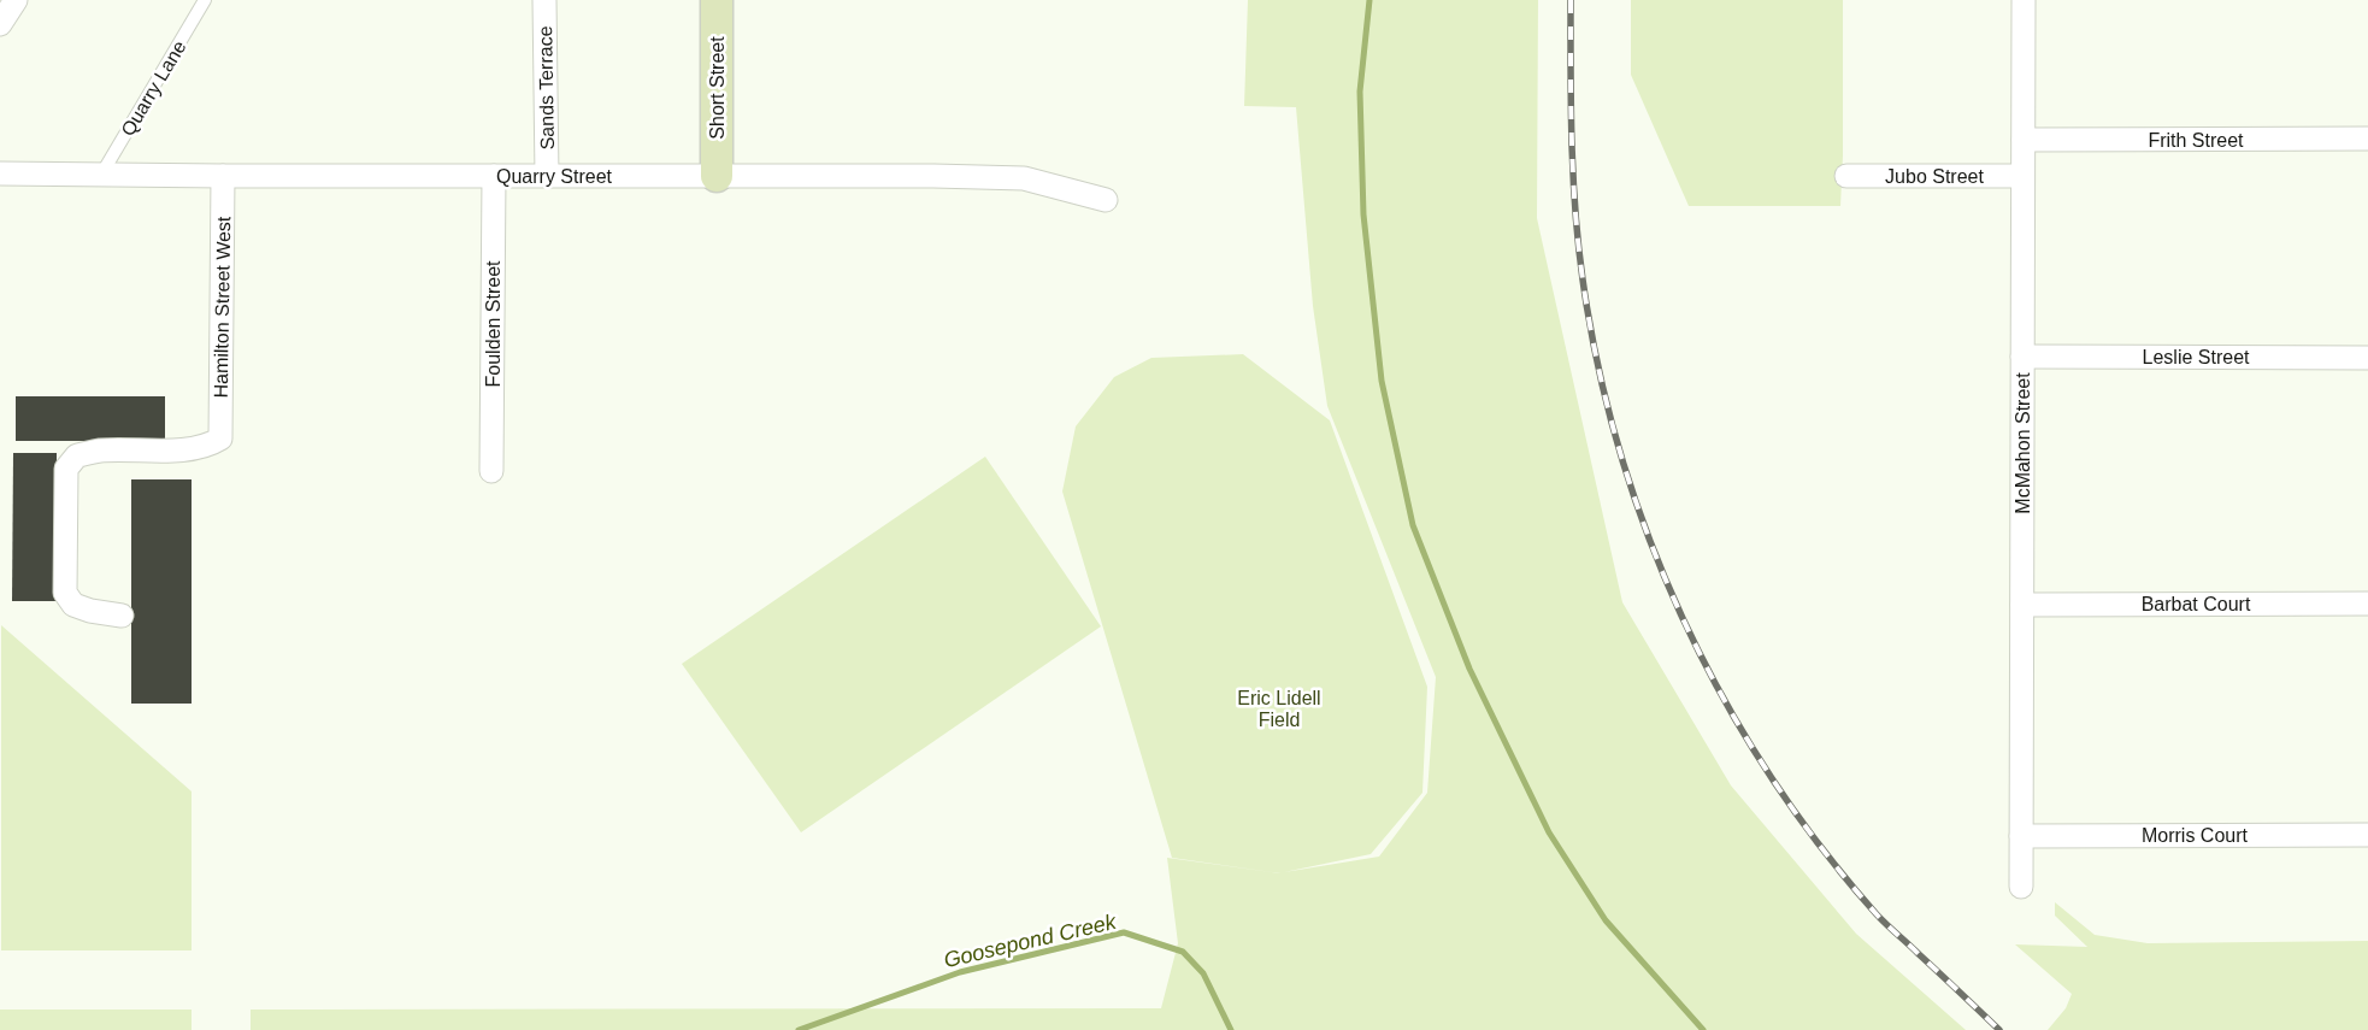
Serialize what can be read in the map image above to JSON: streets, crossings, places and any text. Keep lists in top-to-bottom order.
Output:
{
  "streets": {
    "street": [
      "Sands Terrace",
      "Short Street",
      "Frith Street",
      "Quarry Street",
      "Jubo Street",
      "Hamilton Street West",
      "Foulden Street",
      "Leslie Street",
      "McMahon Street",
      "Barbat Court",
      "Morris Court"
    ],
    "lane": ["Quarry Lane"]
  },
  "crossings": [
    ["Quarry Lane", "Quarry Street"],
    ["Sands Terrace", "Quarry Street"],
    ["Short Street", "Quarry Street"],
    ["Frith Street", "McMahon Street"],
    ["Quarry Street", "Hamilton Street West"],
    ["Quarry Street", "Foulden Street"],
    ["Jubo Street", "McMahon Street"],
    ["Leslie Street", "McMahon Street"],
    ["McMahon Street", "Barbat Court"],
    ["McMahon Street", "Morris Court"]
  ],
  "water": ["Goosepond Creek"],
  "parks": ["Eric Lidell Field"]
}
